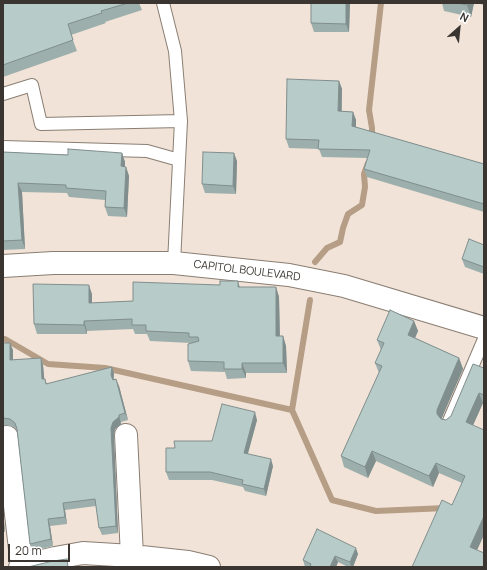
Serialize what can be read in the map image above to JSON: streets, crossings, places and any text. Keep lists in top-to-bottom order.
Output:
{
  "streets": {
    "main road": ["CAPITOL BOULEVARD"]
  },
  "scale_bar": "20 m",
  "north": "top right"
}
